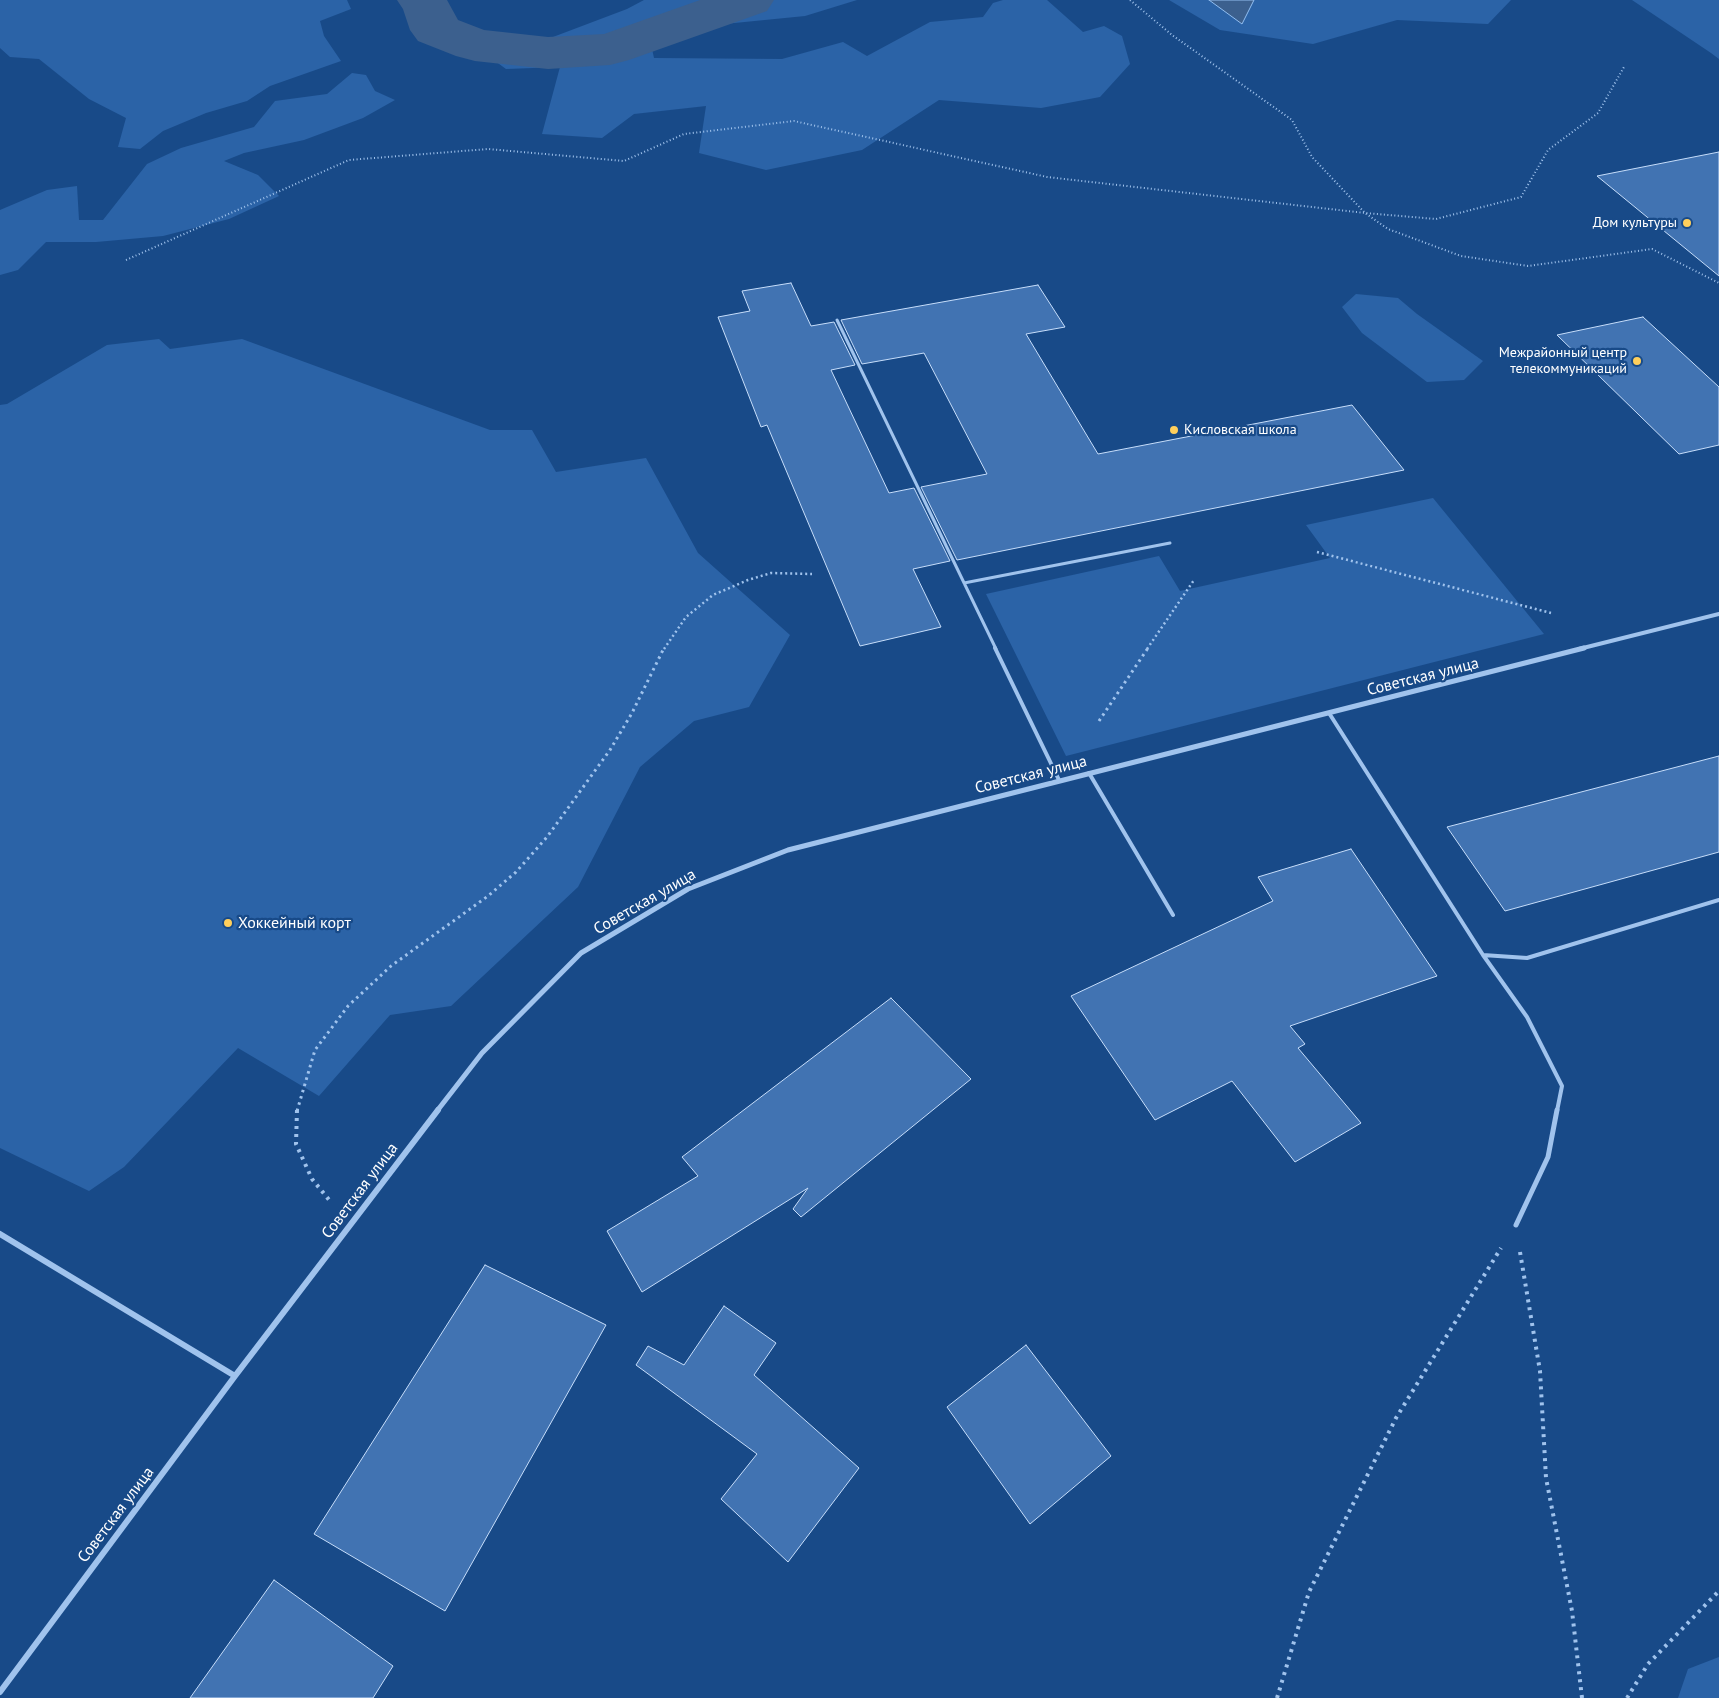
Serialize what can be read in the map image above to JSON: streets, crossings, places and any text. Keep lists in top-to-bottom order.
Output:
{
  "streets": {
    "street": ["Советская улица"]
  },
  "places": [
    "Дом культуры",
    "Межрайонный центр телекоммуникаций",
    "Кисловская школа",
    "Хоккейный корт"
  ]
}
